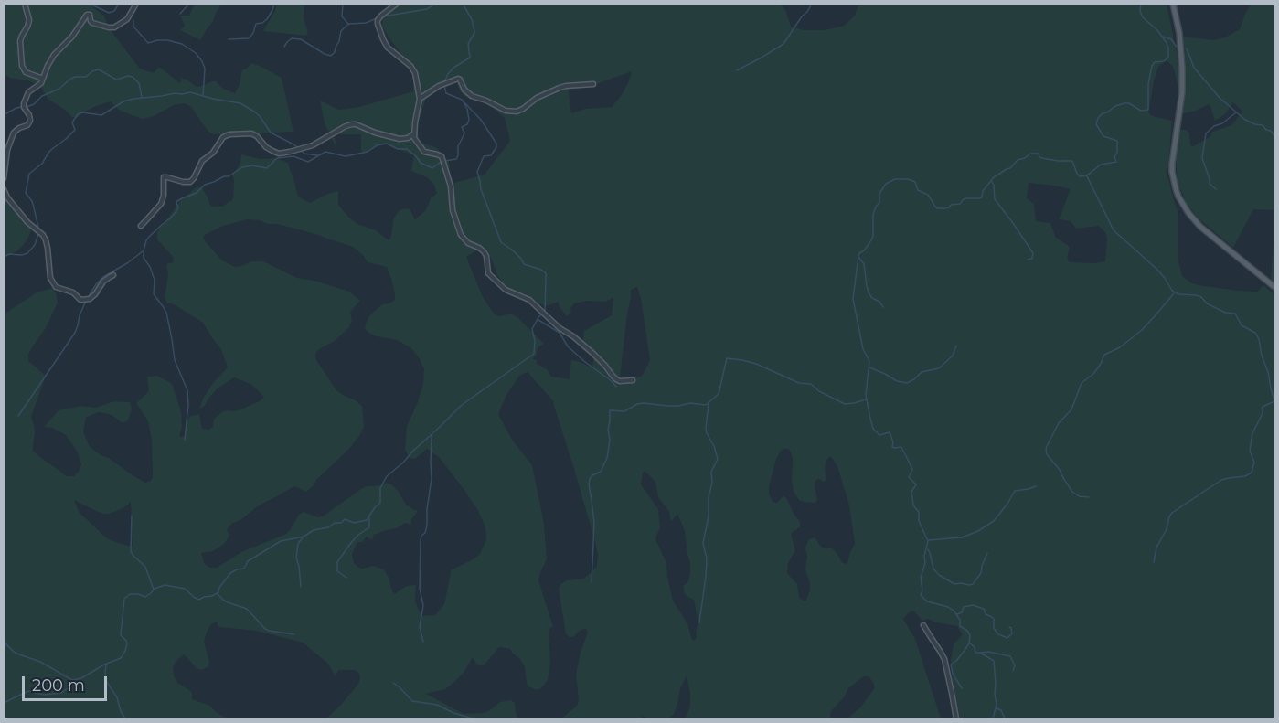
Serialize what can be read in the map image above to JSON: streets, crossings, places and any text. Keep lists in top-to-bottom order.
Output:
{
  "scale_bar": "200 m"
}
